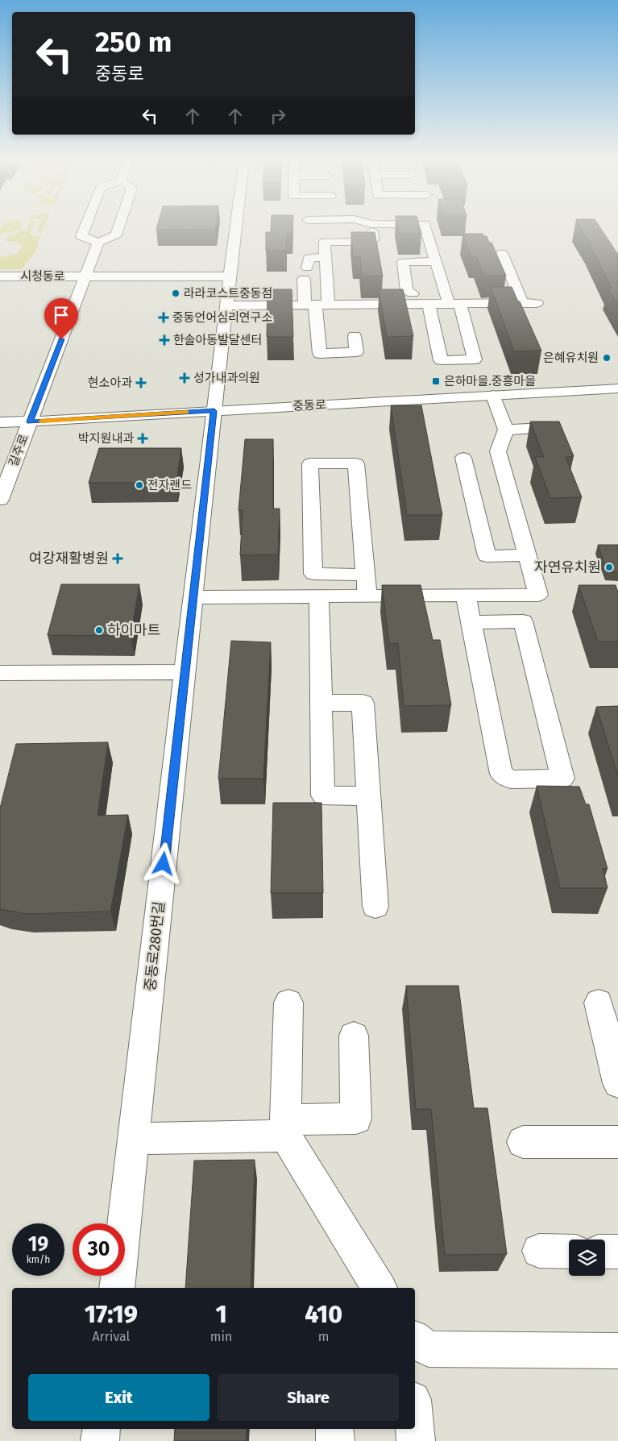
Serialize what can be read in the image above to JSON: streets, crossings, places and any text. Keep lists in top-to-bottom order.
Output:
{
  "streets": {
    "street": [
      "시청동로",
      "중동로",
      "길주로",
      "중동로280번길"
    ]
  },
  "crossings": [
    ["시청동로", "길주로"],
    ["시청동로", "중동로280번길"],
    ["중동로", "길주로"],
    ["중동로", "중동로280번길"]
  ],
  "places": {
    "other": [
      "라라코스트중동점",
      "은혜유치원",
      "전자랜드",
      "자연유치원",
      "하이마트"
    ],
    "health": [
      "중동언어심리연구소",
      "한솔아동발달센터",
      "성가내과의원",
      "현소아과",
      "박지원내과",
      "여강재활병원"
    ],
    "transit": ["은하마을.중흥마을"]
  },
  "page": {
    "turn": ["250 m", "중동로"],
    "speed": "19 km/h",
    "limit": "30",
    "eta": [
      "17:19",
      "Arrival",
      "1",
      "min",
      "410",
      "m"
    ],
    "buttons": ["Exit", "Share"]
  }
}
